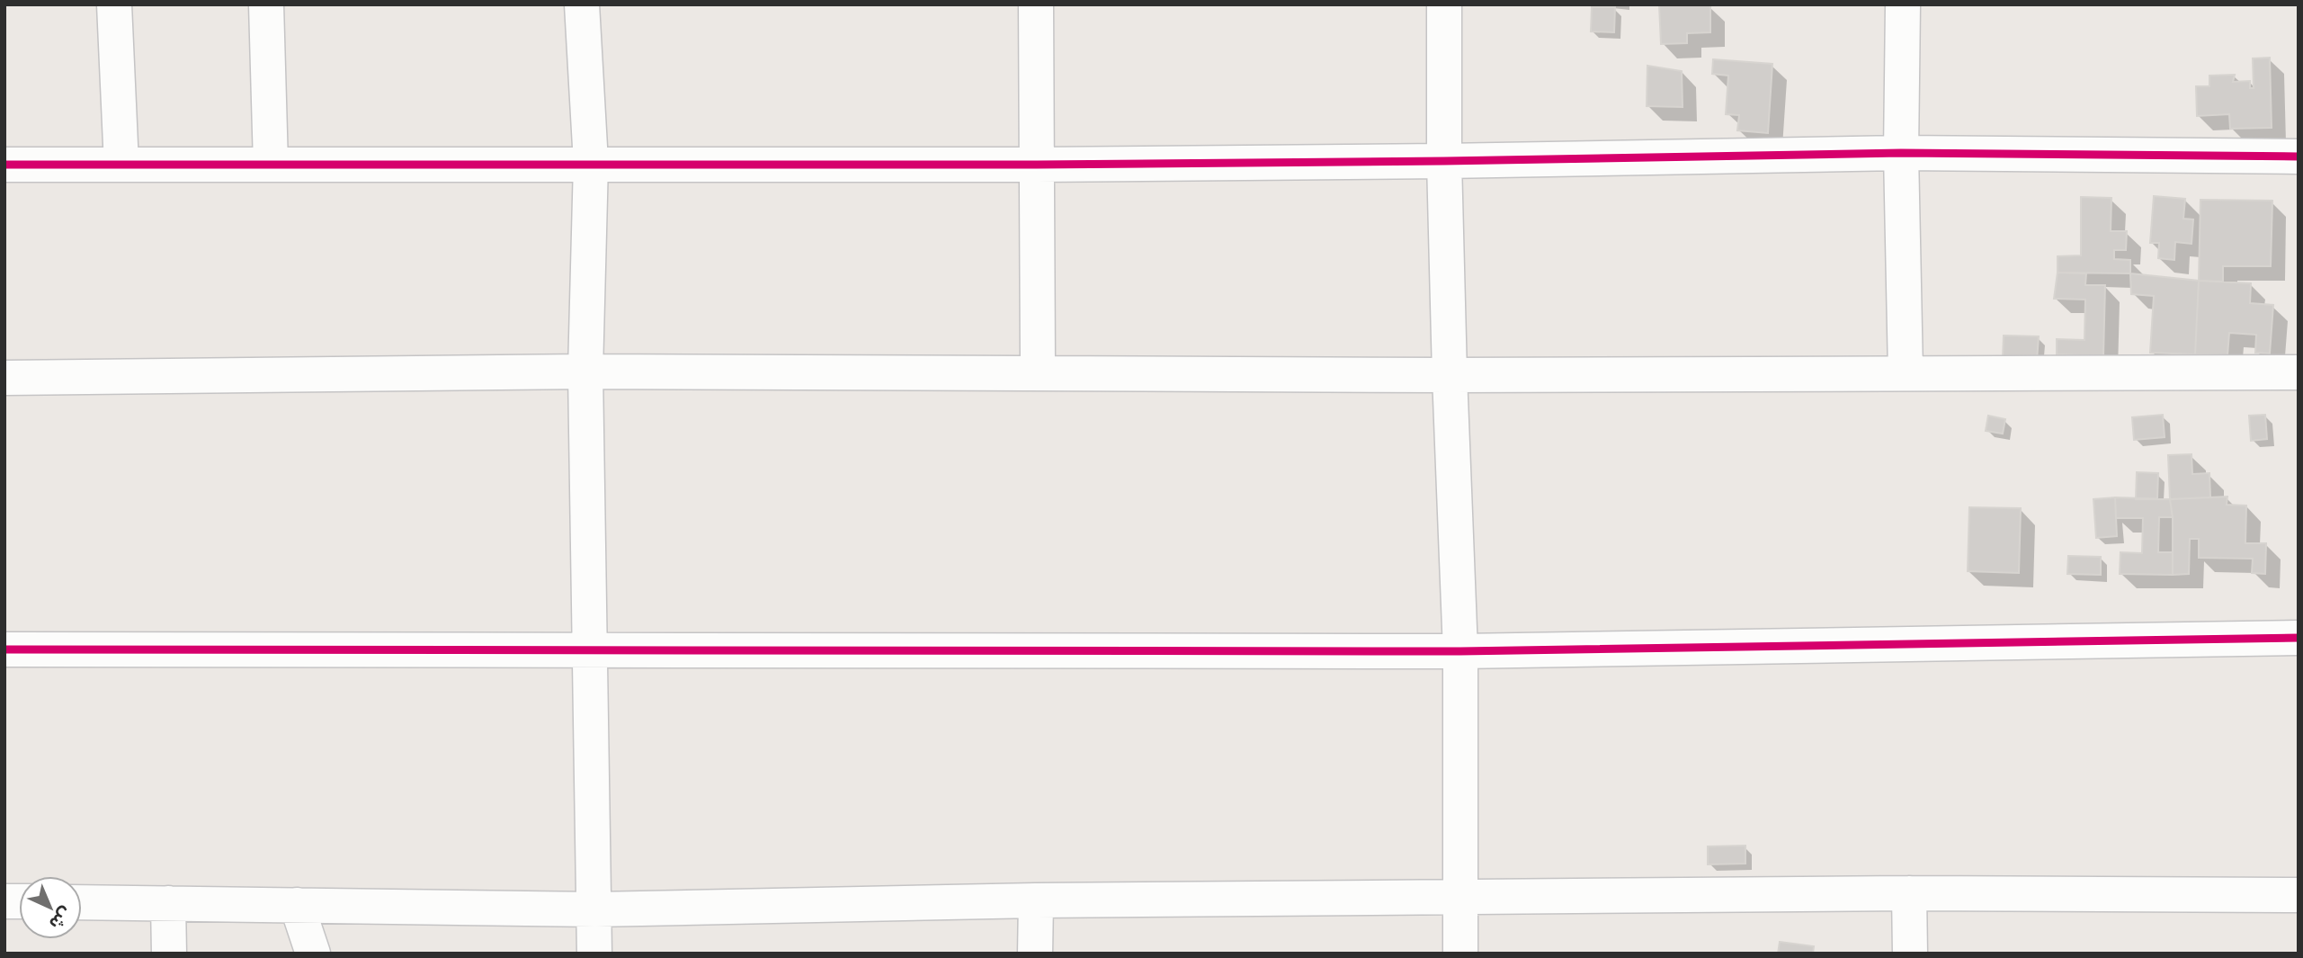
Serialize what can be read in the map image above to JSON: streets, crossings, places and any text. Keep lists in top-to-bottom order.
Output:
{
  "north": "bottom right"
}
